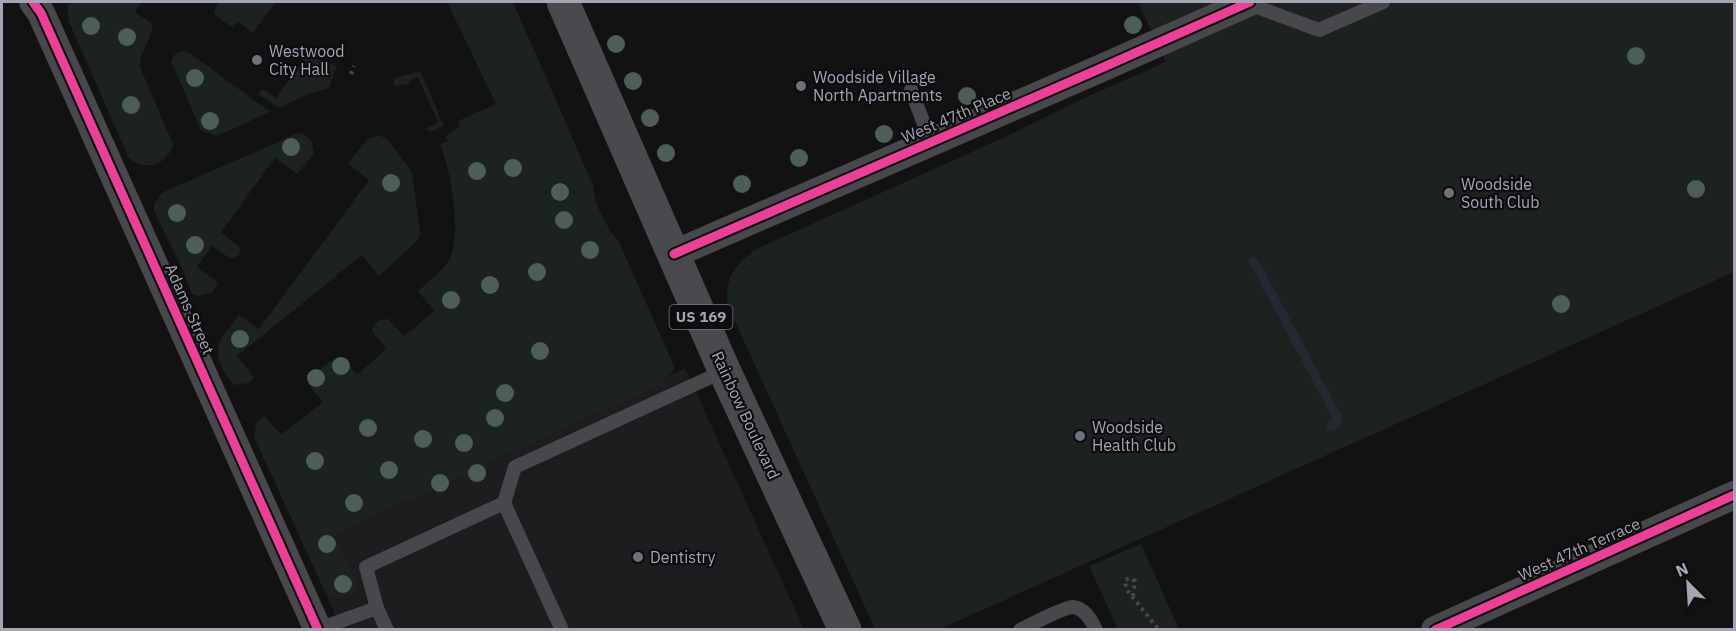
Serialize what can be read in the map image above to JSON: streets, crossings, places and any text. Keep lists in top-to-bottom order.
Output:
{
  "streets": {
    "main road": ["US 169", "Rainbow Boulevard"],
    "street": ["West 47th Place", "Adams Street", "West 47th Terrace"]
  },
  "crossings": [
    ["West 47th Place", "Rainbow Boulevard"]
  ],
  "places": [
    "Westwood City Hall",
    "Woodside Village North Apartments",
    "Woodside South Club",
    "Woodside Health Club",
    "Dentistry"
  ],
  "north": "top left"
}
